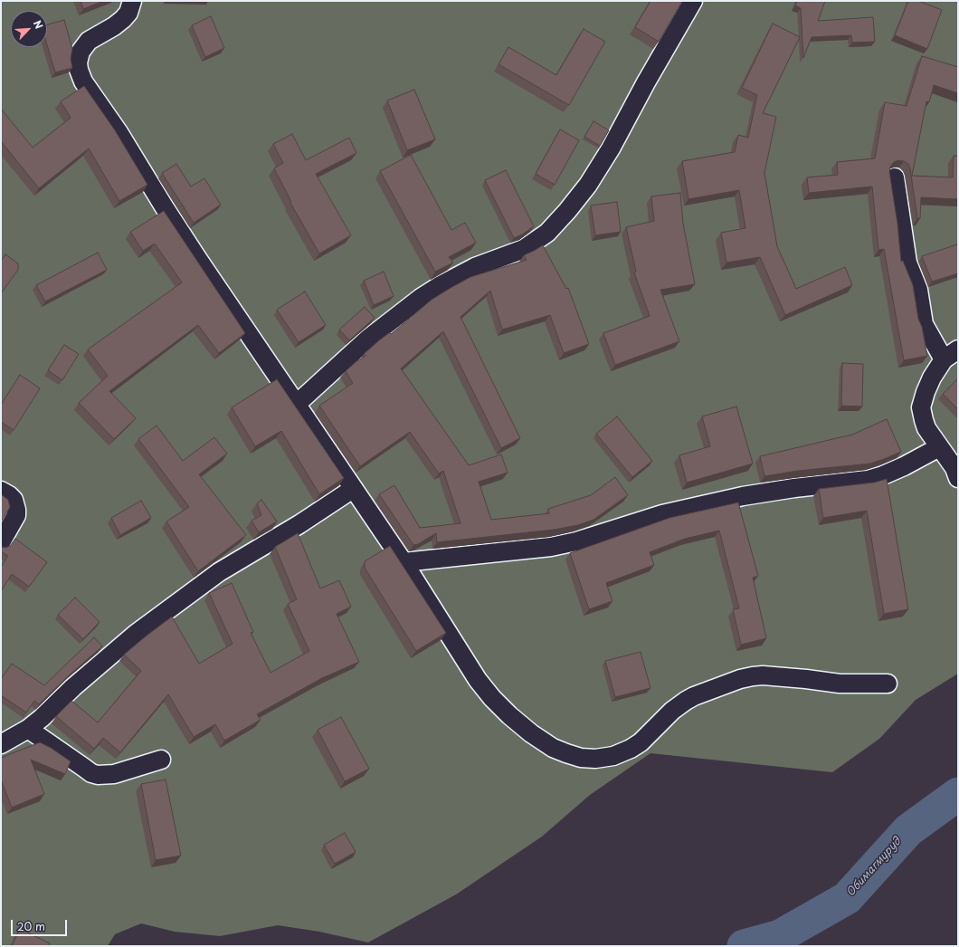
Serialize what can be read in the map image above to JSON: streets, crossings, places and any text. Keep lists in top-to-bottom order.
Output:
{
  "water": ["Обимагмуруд"],
  "scale_bar": "20 m",
  "north": "top right"
}
